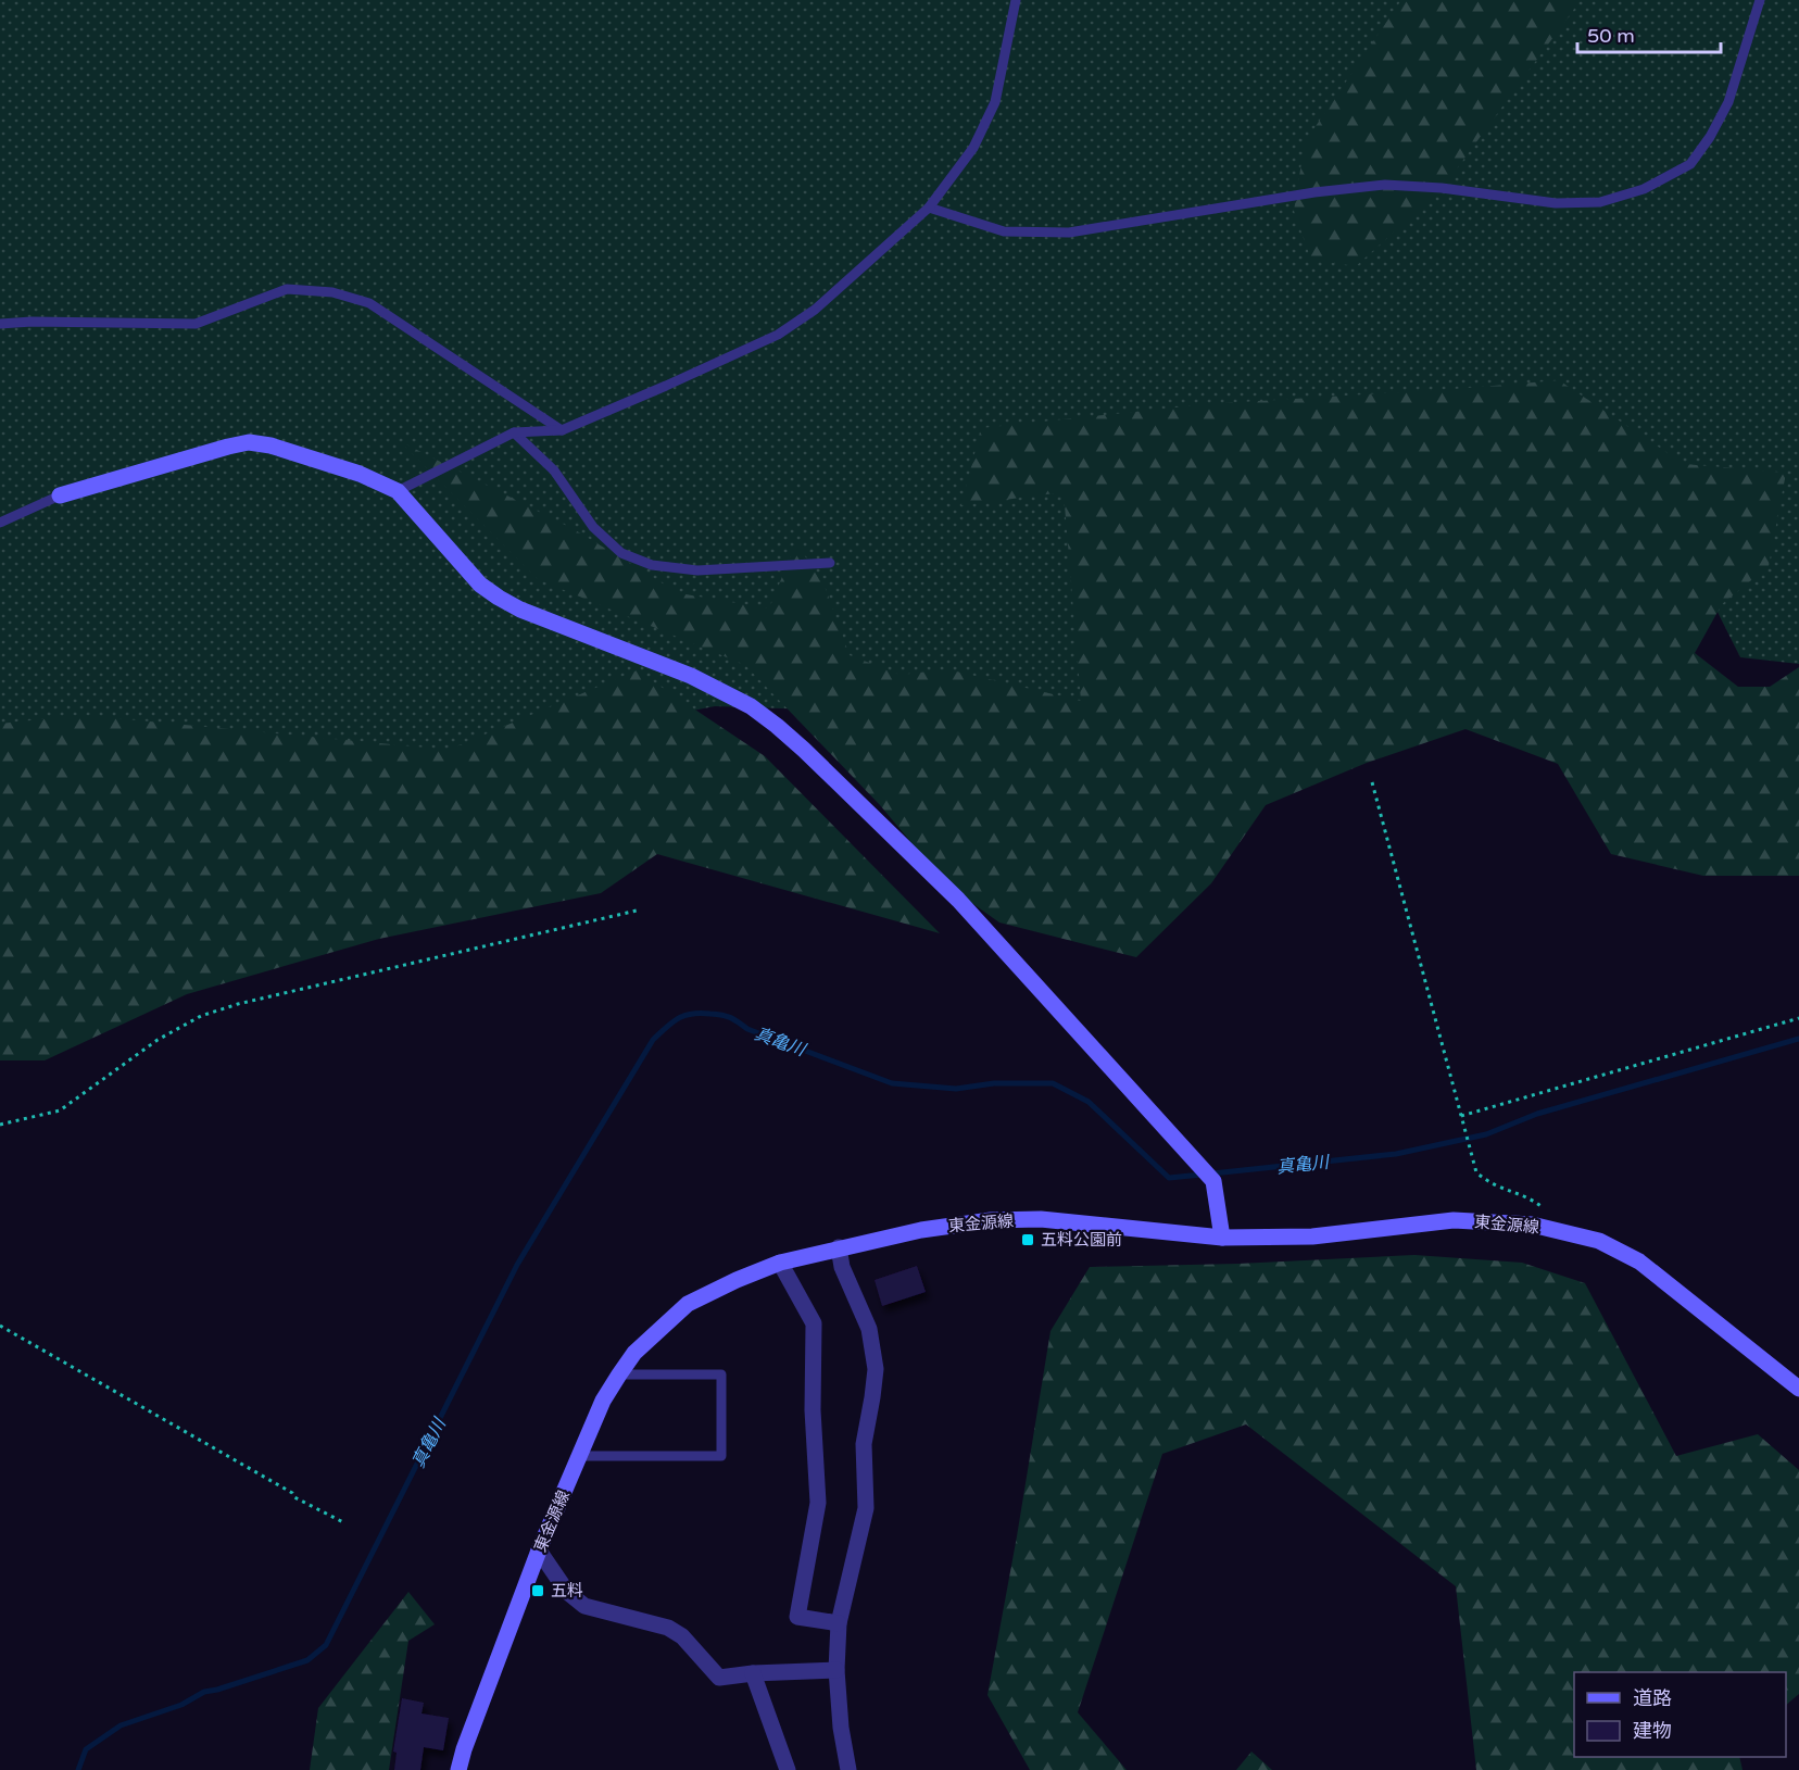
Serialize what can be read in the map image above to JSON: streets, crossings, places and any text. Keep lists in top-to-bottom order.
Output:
{
  "streets": {
    "main road": ["東金源線"]
  },
  "water": ["真亀川"],
  "places": {
    "transit": ["五料公園前", "五料"]
  },
  "legend": ["道路", "建物"],
  "scale_bar": "50 m"
}
